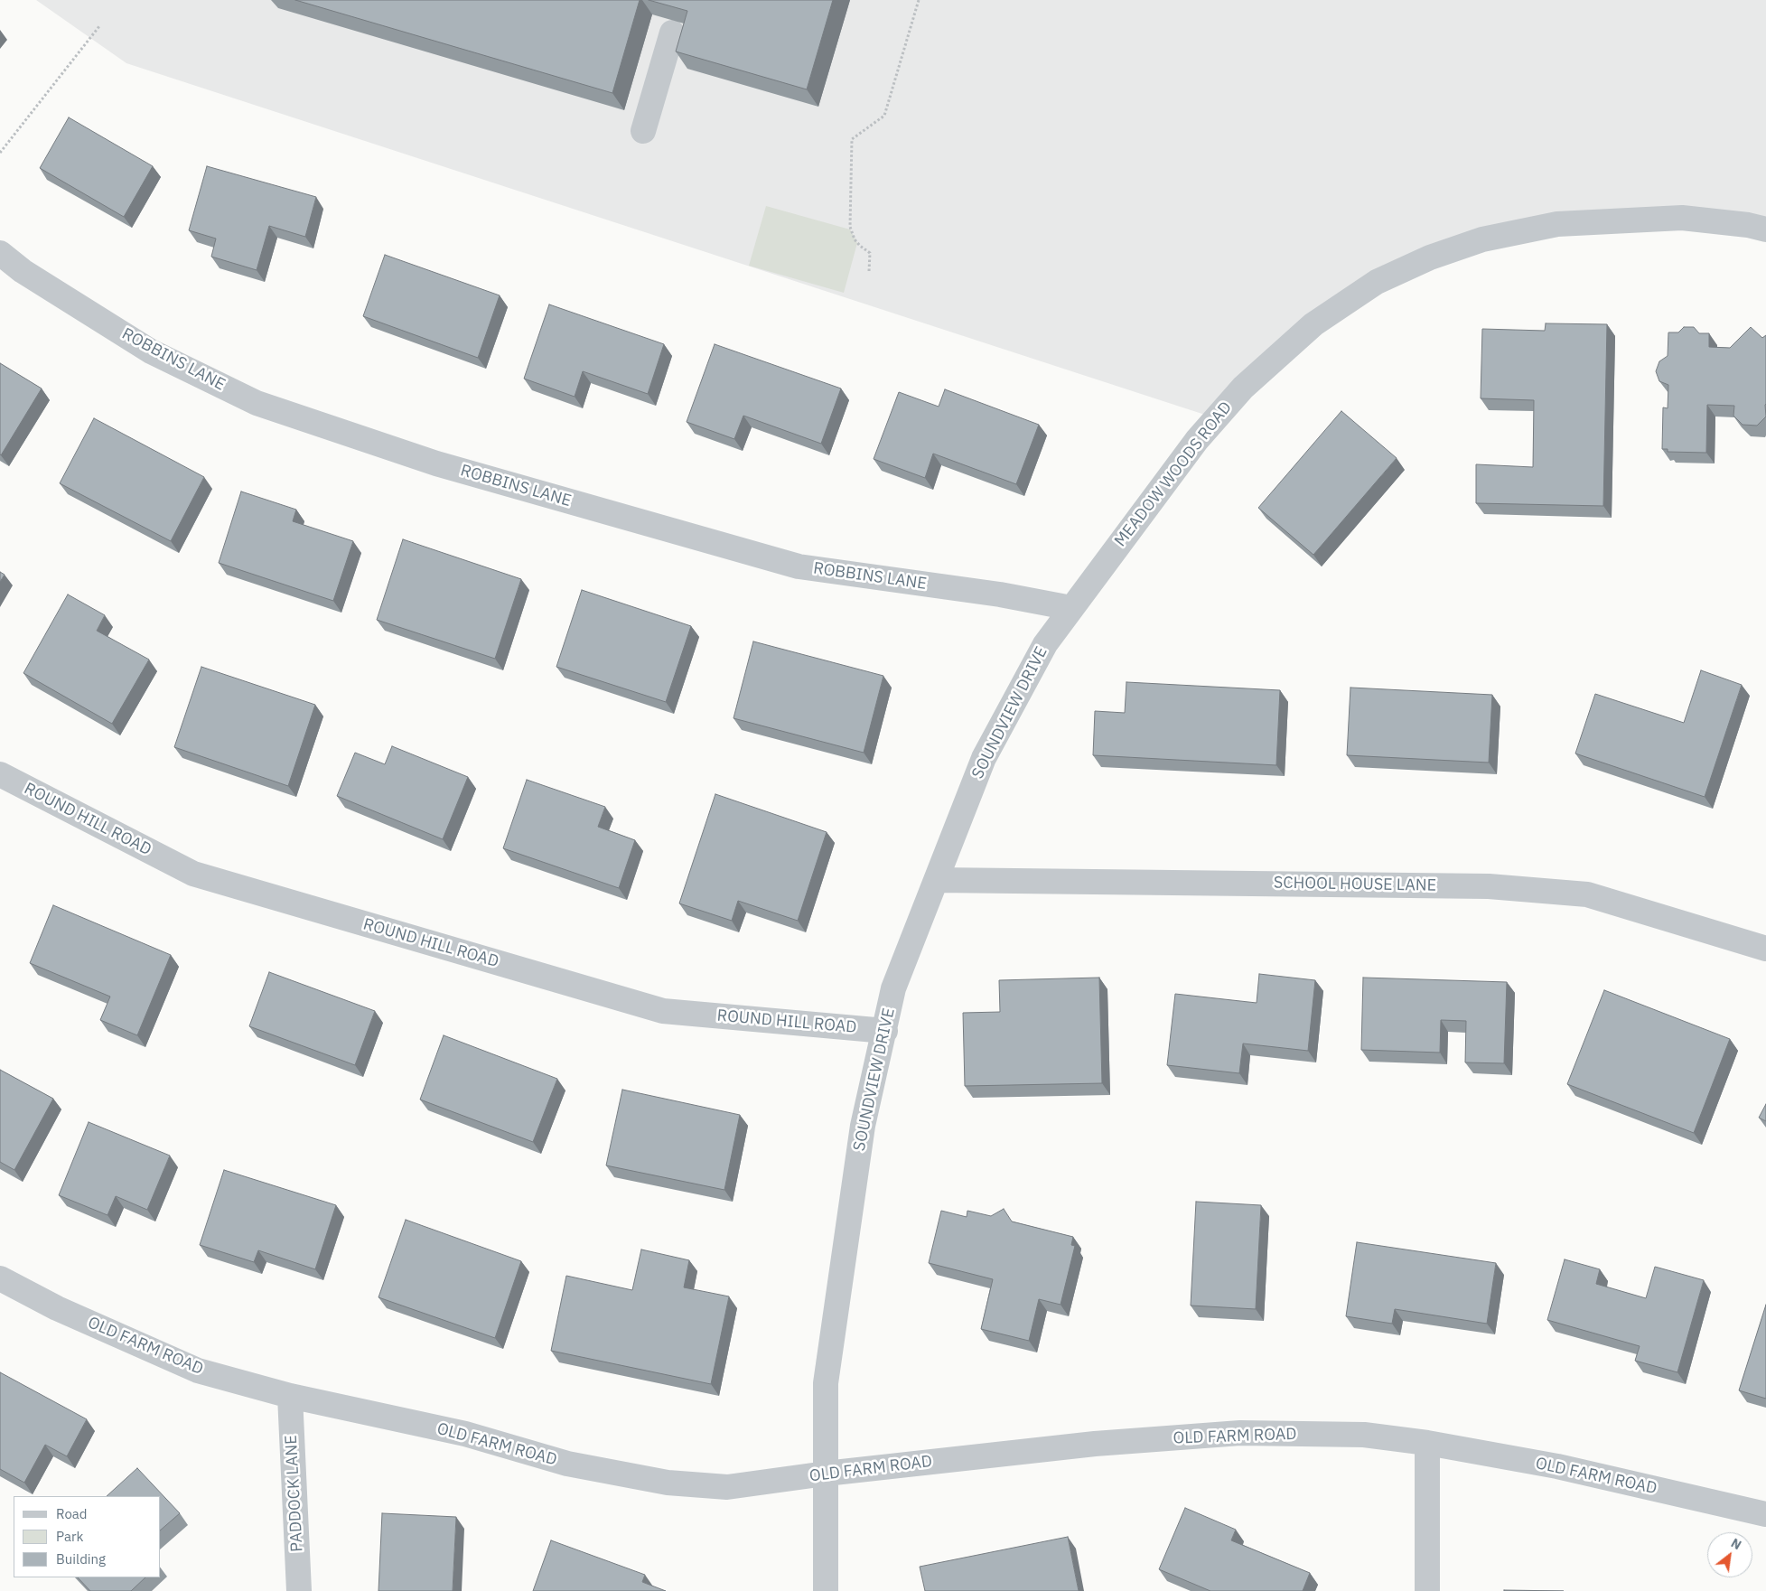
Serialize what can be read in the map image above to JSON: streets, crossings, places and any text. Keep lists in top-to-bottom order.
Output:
{
  "streets": {
    "street": [
      "ROBBINS LANE",
      "MEADOW WOODS ROAD",
      "SOUNDVIEW DRIVE",
      "ROUND HILL ROAD",
      "SCHOOL HOUSE LANE",
      "OLD FARM ROAD",
      "PADDOCK LANE"
    ]
  },
  "crossings": [
    ["ROBBINS LANE", "MEADOW WOODS ROAD"],
    ["ROBBINS LANE", "SOUNDVIEW DRIVE"],
    ["MEADOW WOODS ROAD", "SOUNDVIEW DRIVE"],
    ["SOUNDVIEW DRIVE", "ROUND HILL ROAD"],
    ["SOUNDVIEW DRIVE", "SCHOOL HOUSE LANE"],
    ["SOUNDVIEW DRIVE", "OLD FARM ROAD"],
    ["OLD FARM ROAD", "PADDOCK LANE"]
  ],
  "legend": ["Road", "Park", "Building"],
  "north": "top right"
}
